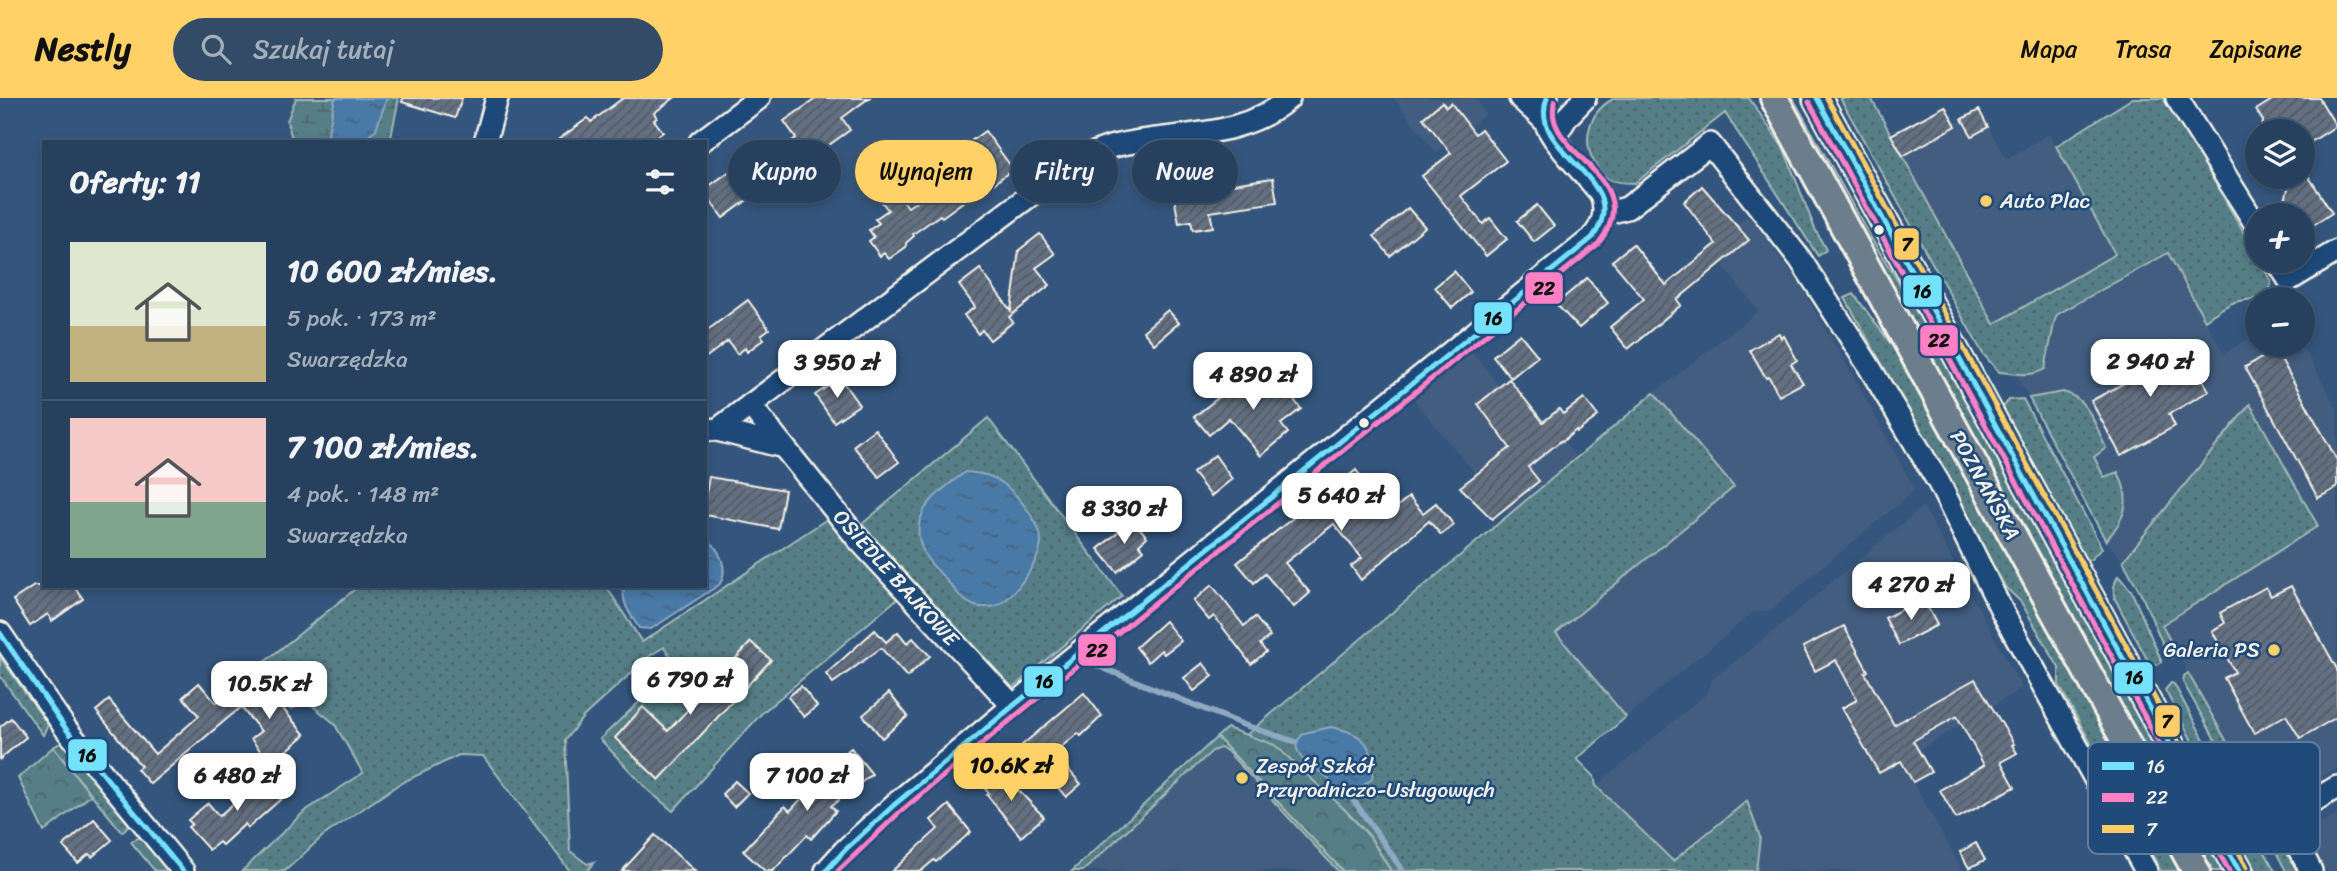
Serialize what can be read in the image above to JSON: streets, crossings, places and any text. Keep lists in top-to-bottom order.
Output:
{
  "streets": {
    "main road": ["POZNAŃSKA"],
    "street": ["OSIEDLE BAJKOWE"]
  },
  "places": ["Auto Plac", "Galeria PS", "Zespół Szkół Przyrodniczo-Usługowych"],
  "lines": ["transit line 16", "transit line 7", "transit line 22"],
  "legend": ["16", "22", "7"],
  "page": {
    "header": "Nestly",
    "search": "Szukaj tutaj",
    "nav": ["Mapa", "Trasa", "Zapisane"],
    "map_buttons": ["+", "−"],
    "chip": [
      "Kupno",
      "Wynajem",
      "Filtry",
      "Nowe"
    ],
    "heading": "Oferty: 11",
    "list": [
      {
        "name": "10 600 zł/mies.",
        "note": "5 pok. · 173 m² · Swarzędzka"
      },
      {
        "name": "7 100 zł/mies.",
        "note": "4 pok. · 148 m² · Swarzędzka"
      }
    ],
    "price": [
      "2 940 zł",
      "3 950 zł",
      "4 890 zł",
      "5 640 zł",
      "8 330 zł",
      "4 270 zł",
      "6 790 zł",
      "10.5K zł",
      "10.6K zł",
      "6 480 zł",
      "7 100 zł"
    ]
  }
}
